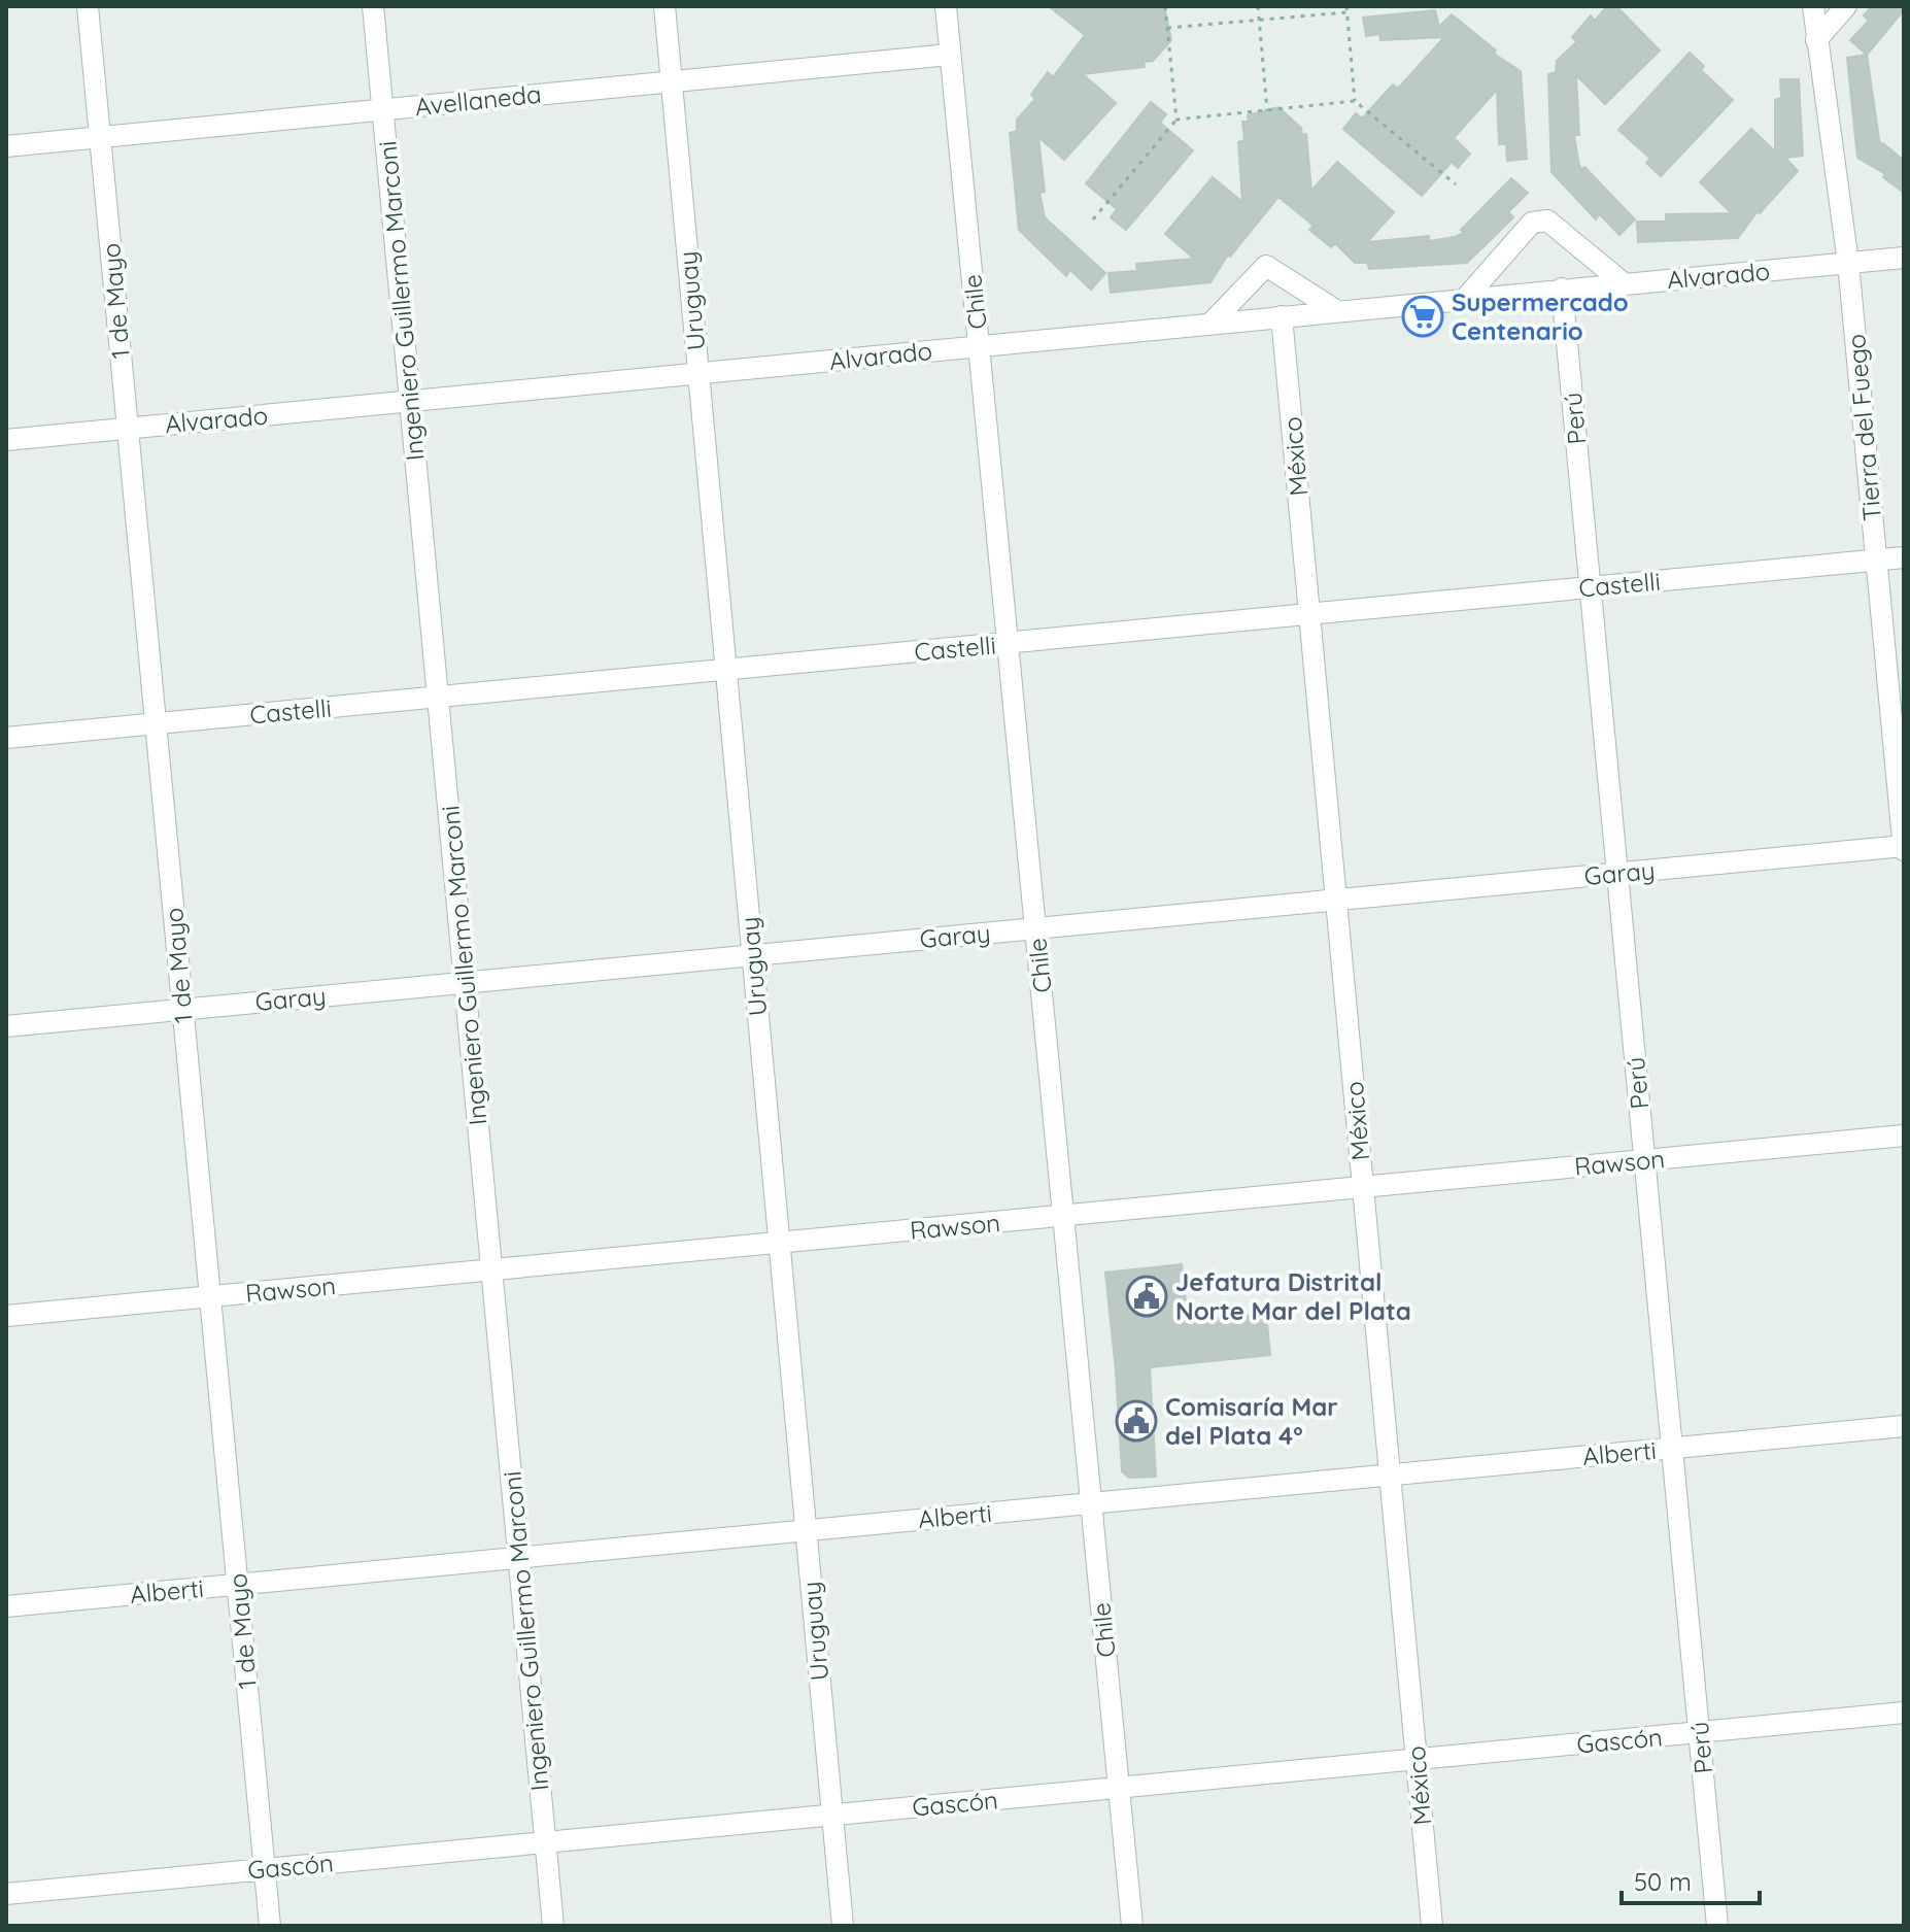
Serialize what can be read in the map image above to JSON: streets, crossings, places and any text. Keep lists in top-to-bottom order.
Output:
{
  "streets": {
    "street": [
      "Avellaneda",
      "Alvarado",
      "1 de Mayo",
      "Ingeniero Guillermo Marconi",
      "Uruguay",
      "Chile",
      "Perú",
      "Tierra del Fuego",
      "México",
      "Castelli",
      "Garay",
      "Rawson",
      "Alberti",
      "Gascón"
    ]
  },
  "crossings": [
    ["Avellaneda", "1 de Mayo"],
    ["Avellaneda", "Ingeniero Guillermo Marconi"],
    ["Avellaneda", "Uruguay"],
    ["Avellaneda", "Chile"],
    ["Alvarado", "1 de Mayo"],
    ["Alvarado", "Ingeniero Guillermo Marconi"],
    ["Alvarado", "Uruguay"],
    ["Alvarado", "Chile"],
    ["Alvarado", "Perú"],
    ["Alvarado", "Tierra del Fuego"],
    ["Alvarado", "México"],
    ["1 de Mayo", "Castelli"],
    ["1 de Mayo", "Garay"],
    ["1 de Mayo", "Rawson"],
    ["1 de Mayo", "Alberti"],
    ["1 de Mayo", "Gascón"],
    ["Ingeniero Guillermo Marconi", "Castelli"],
    ["Ingeniero Guillermo Marconi", "Garay"],
    ["Ingeniero Guillermo Marconi", "Rawson"],
    ["Ingeniero Guillermo Marconi", "Alberti"],
    ["Ingeniero Guillermo Marconi", "Gascón"],
    ["Uruguay", "Castelli"],
    ["Uruguay", "Garay"],
    ["Uruguay", "Rawson"],
    ["Uruguay", "Alberti"],
    ["Uruguay", "Gascón"],
    ["Chile", "Castelli"],
    ["Chile", "Garay"],
    ["Chile", "Rawson"],
    ["Chile", "Alberti"],
    ["Chile", "Gascón"],
    ["Perú", "Castelli"],
    ["Perú", "Garay"],
    ["Perú", "Rawson"],
    ["Perú", "Alberti"],
    ["Perú", "Gascón"],
    ["Tierra del Fuego", "Castelli"],
    ["Tierra del Fuego", "Garay"],
    ["México", "Castelli"],
    ["México", "Garay"],
    ["México", "Rawson"],
    ["México", "Alberti"],
    ["México", "Gascón"]
  ],
  "places": {
    "supermarket": ["Supermercado Centenario"],
    "public building": ["Jefatura Distrital Norte Mar del Plata", "Comisaría Mar del Plata 4°"]
  },
  "scale_bar": "50 m"
}
